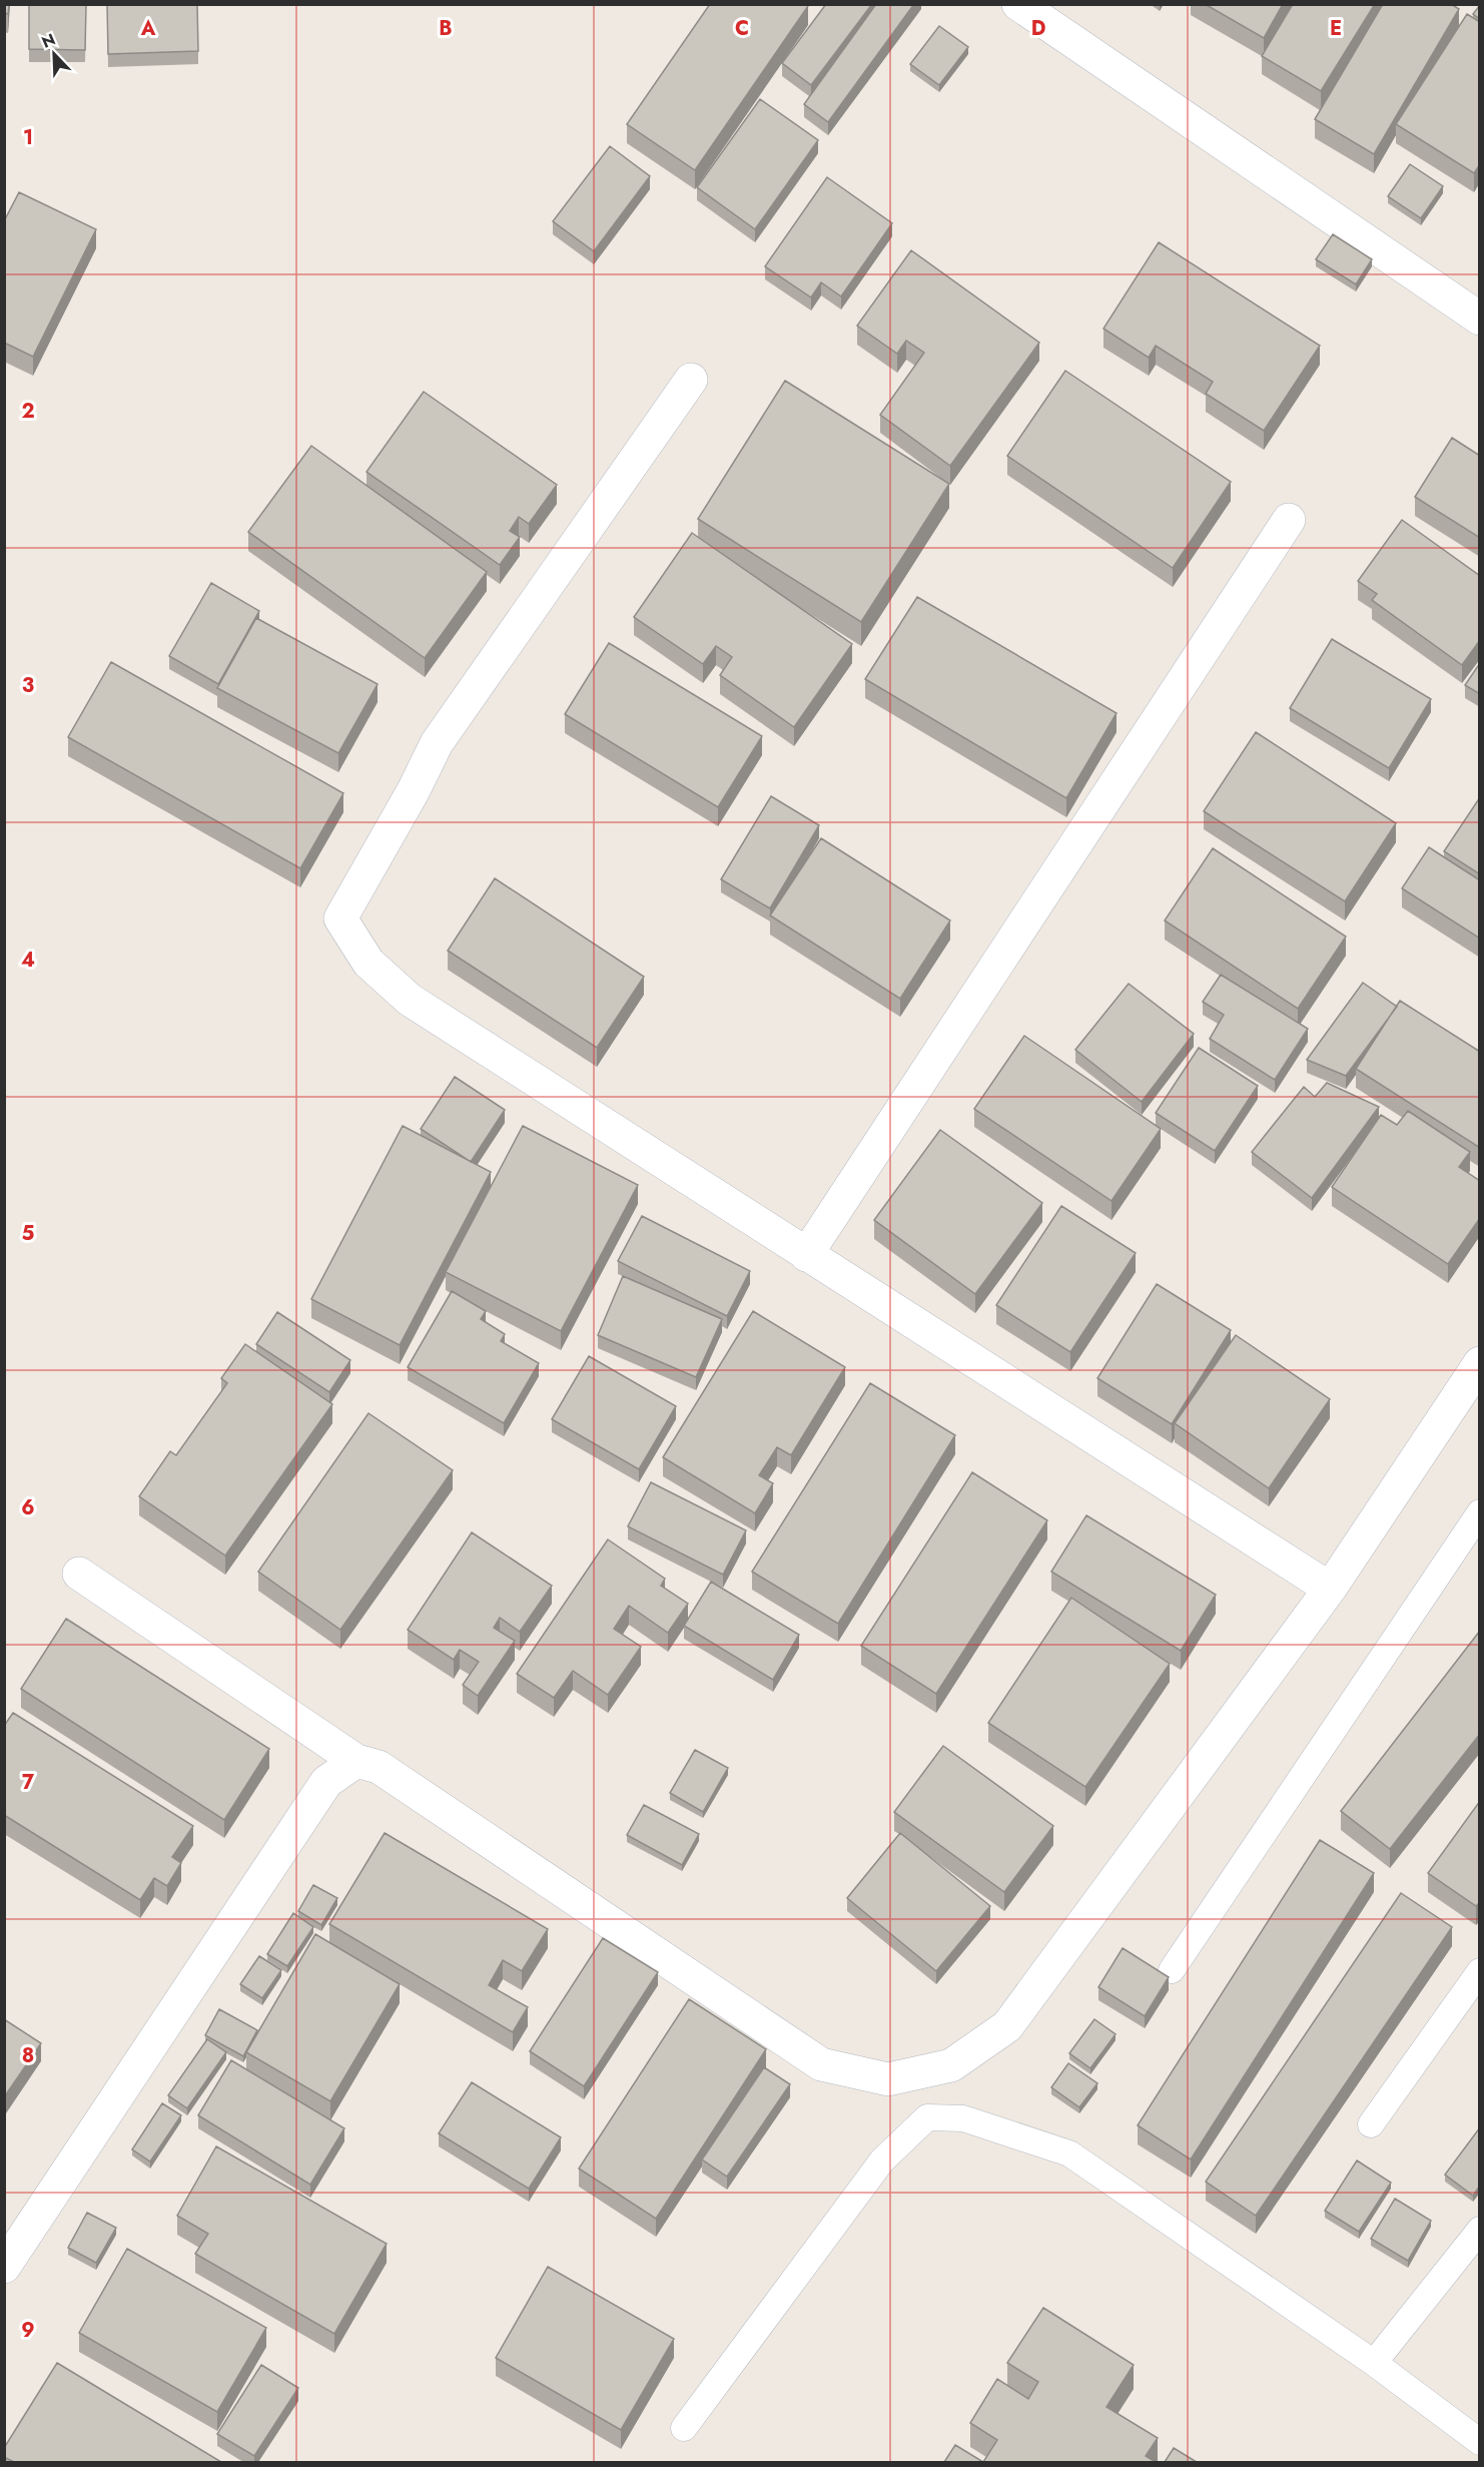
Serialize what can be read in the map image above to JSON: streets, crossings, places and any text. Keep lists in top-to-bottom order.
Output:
{
  "north": "top left",
  "grid": {
    "columns": [
      "A",
      "B",
      "C",
      "D",
      "E"
    ],
    "rows": [
      "1",
      "2",
      "3",
      "4",
      "5",
      "6",
      "7",
      "8",
      "9"
    ]
  }
}
